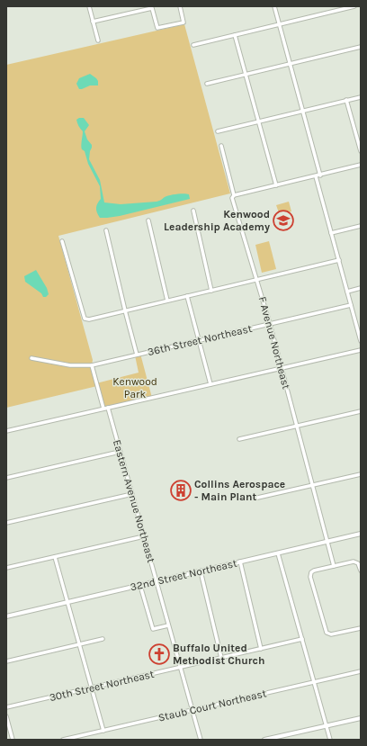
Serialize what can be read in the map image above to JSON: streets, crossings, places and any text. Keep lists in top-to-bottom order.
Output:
{
  "streets": {
    "main road": ["32nd Street Northeast"],
    "street": [
      "36th Street Northeast",
      "F Avenue Northeast",
      "Eastern Avenue Northeast",
      "30th Street Northeast",
      "Staub Court Northeast"
    ]
  },
  "crossings": [
    ["36th Street Northeast", "F Avenue Northeast"],
    ["36th Street Northeast", "Eastern Avenue Northeast"],
    ["F Avenue Northeast", "32nd Street Northeast"],
    ["Eastern Avenue Northeast", "32nd Street Northeast"],
    ["Eastern Avenue Northeast", "30th Street Northeast"],
    ["Eastern Avenue Northeast", "Staub Court Northeast"]
  ],
  "parks": ["Kenwood Park"],
  "places": {
    "school or university": ["Kenwood Leadership Academy"],
    "building": ["Collins Aerospace - Main Plant"],
    "church": ["Buffalo United Methodist Church"]
  }
}
